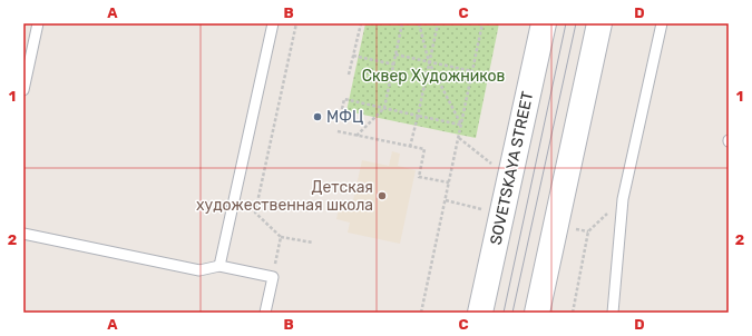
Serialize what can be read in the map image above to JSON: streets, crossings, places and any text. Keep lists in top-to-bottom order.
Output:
{
  "streets": {
    "main road": ["SOVETSKAYA STREET"]
  },
  "parks": ["Сквер Художников"],
  "places": ["МФЦ", "Детская художественная школа"],
  "grid": {
    "columns": [
      "A",
      "B",
      "C",
      "D"
    ],
    "rows": ["1", "2"]
  }
}
